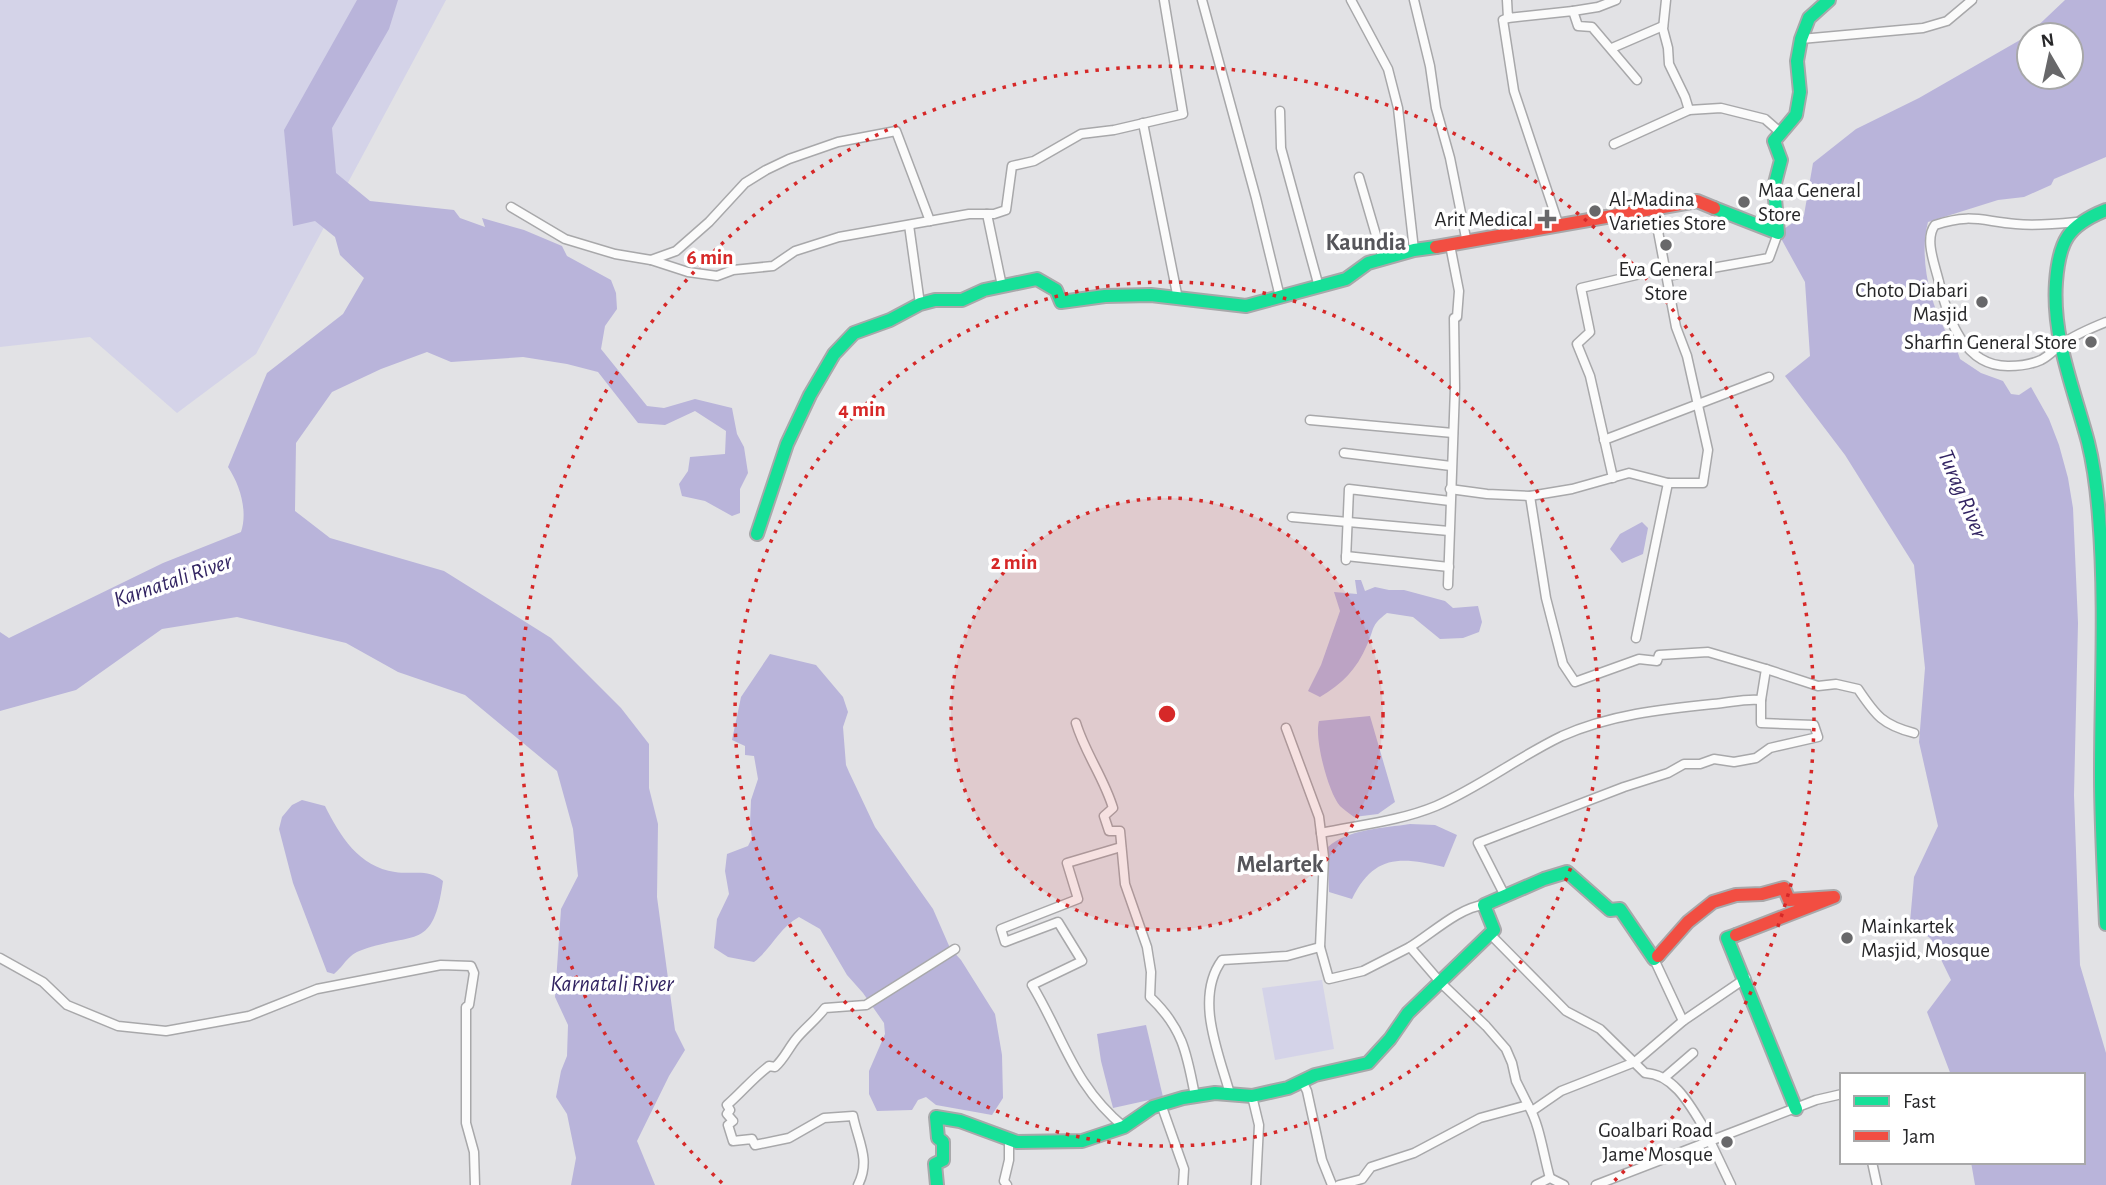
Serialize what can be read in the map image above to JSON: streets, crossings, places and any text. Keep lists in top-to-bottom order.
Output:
{
  "districts": ["Kaundia", "Melartek"],
  "water": ["Turag River", "Karnatali River"],
  "places": {
    "other": [
      "Maa General Store",
      "Al-Madina Varieties Store",
      "Eva General Store",
      "Choto Diabari Masjid",
      "Sharfin General Store",
      "Mainkartek Masjid, Mosque",
      "Goalbari Road Jame Mosque"
    ],
    "health": ["Arit Medical"]
  },
  "legend": ["Fast", "Jam"],
  "north": "top",
  "rings": ["6 min", "4 min", "2 min"]
}
